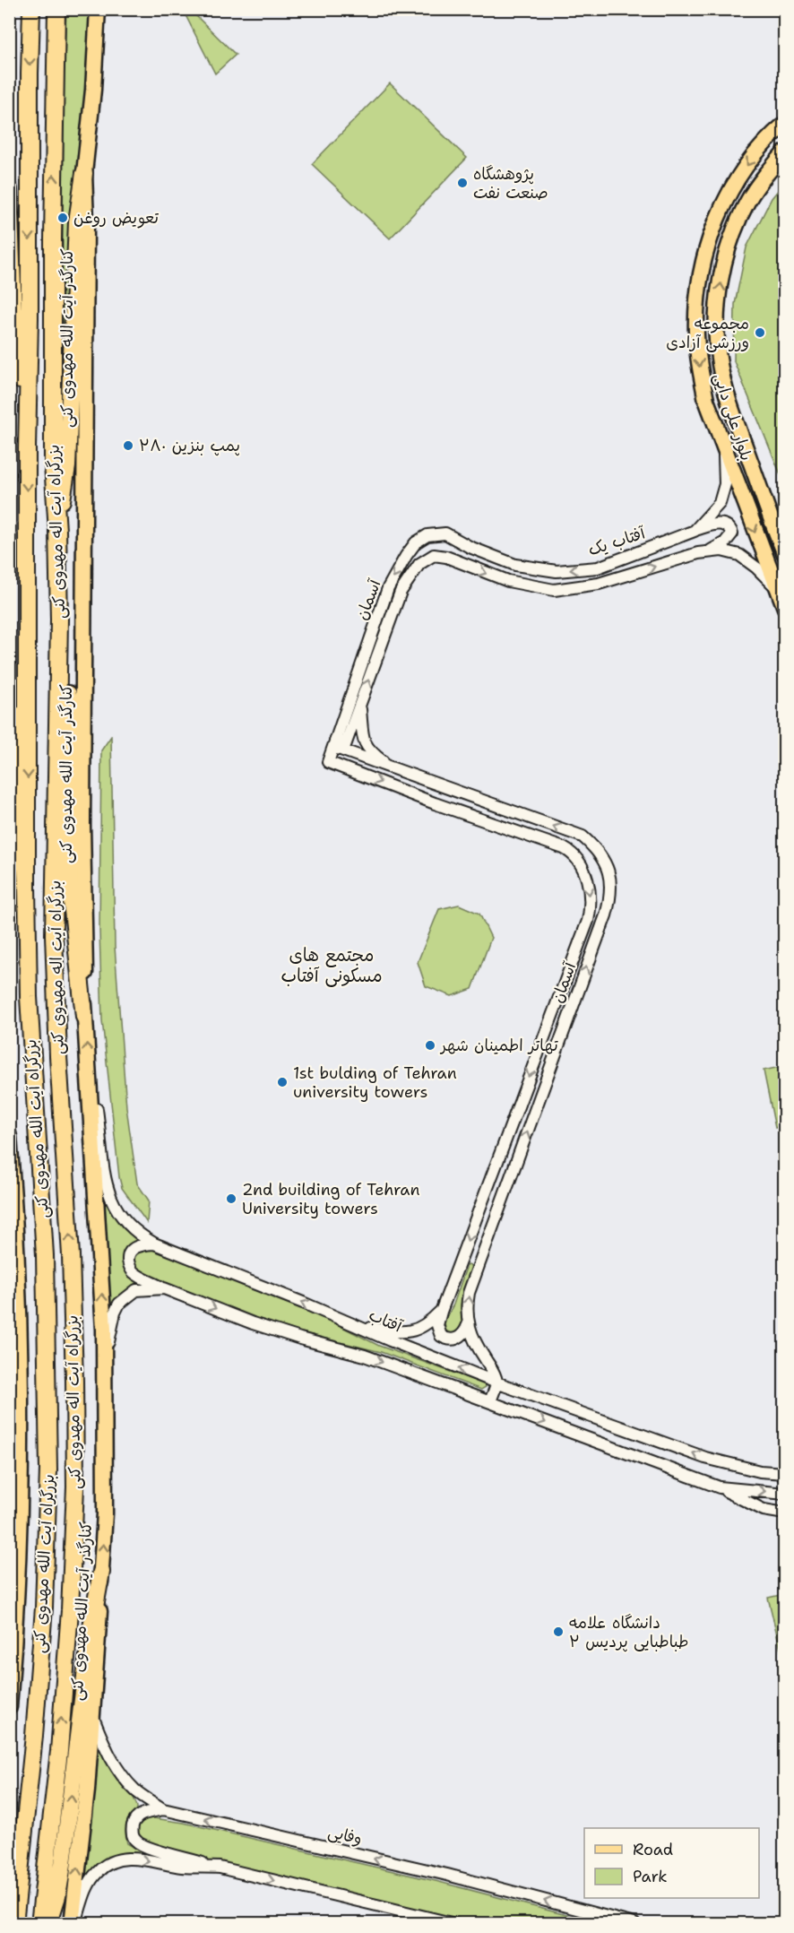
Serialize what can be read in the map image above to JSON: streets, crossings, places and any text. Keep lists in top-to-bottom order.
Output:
{
  "streets": {
    "highway": ["بزرگراه آیت اله مهدوی کنی", "بزرگراه آیت الله مهدوی کنی"],
    "main road": ["کنارگذر آیت الله مهدوی کنی", "بلوار علی دایی"],
    "street": [
      "آفتاب یک",
      "آسمان",
      "آفتاب",
      "وفایی"
    ]
  },
  "crossings": [
    ["کنارگذر آیت الله مهدوی کنی", "آفتاب"],
    ["کنارگذر آیت الله مهدوی کنی", "وفایی"],
    ["بلوار علی دایی", "آفتاب یک"],
    ["آفتاب یک", "آسمان"],
    ["آسمان", "آفتاب"]
  ],
  "districts": ["مجتمع های مسکونی آفتاب"],
  "places": [
    "پژوهشگاه صنعت نفت",
    "تعویض روغن",
    "مجموعه ورزشی آزادی",
    "پمپ بنزین ۲۸۰",
    "تهاتر اطمینان شهر",
    "1st bulding of Tehran university towers",
    "2nd building of Tehran University towers",
    "دانشگاه علامه طباطبایی پردیس ۲"
  ],
  "legend": ["Road", "Park"]
}
